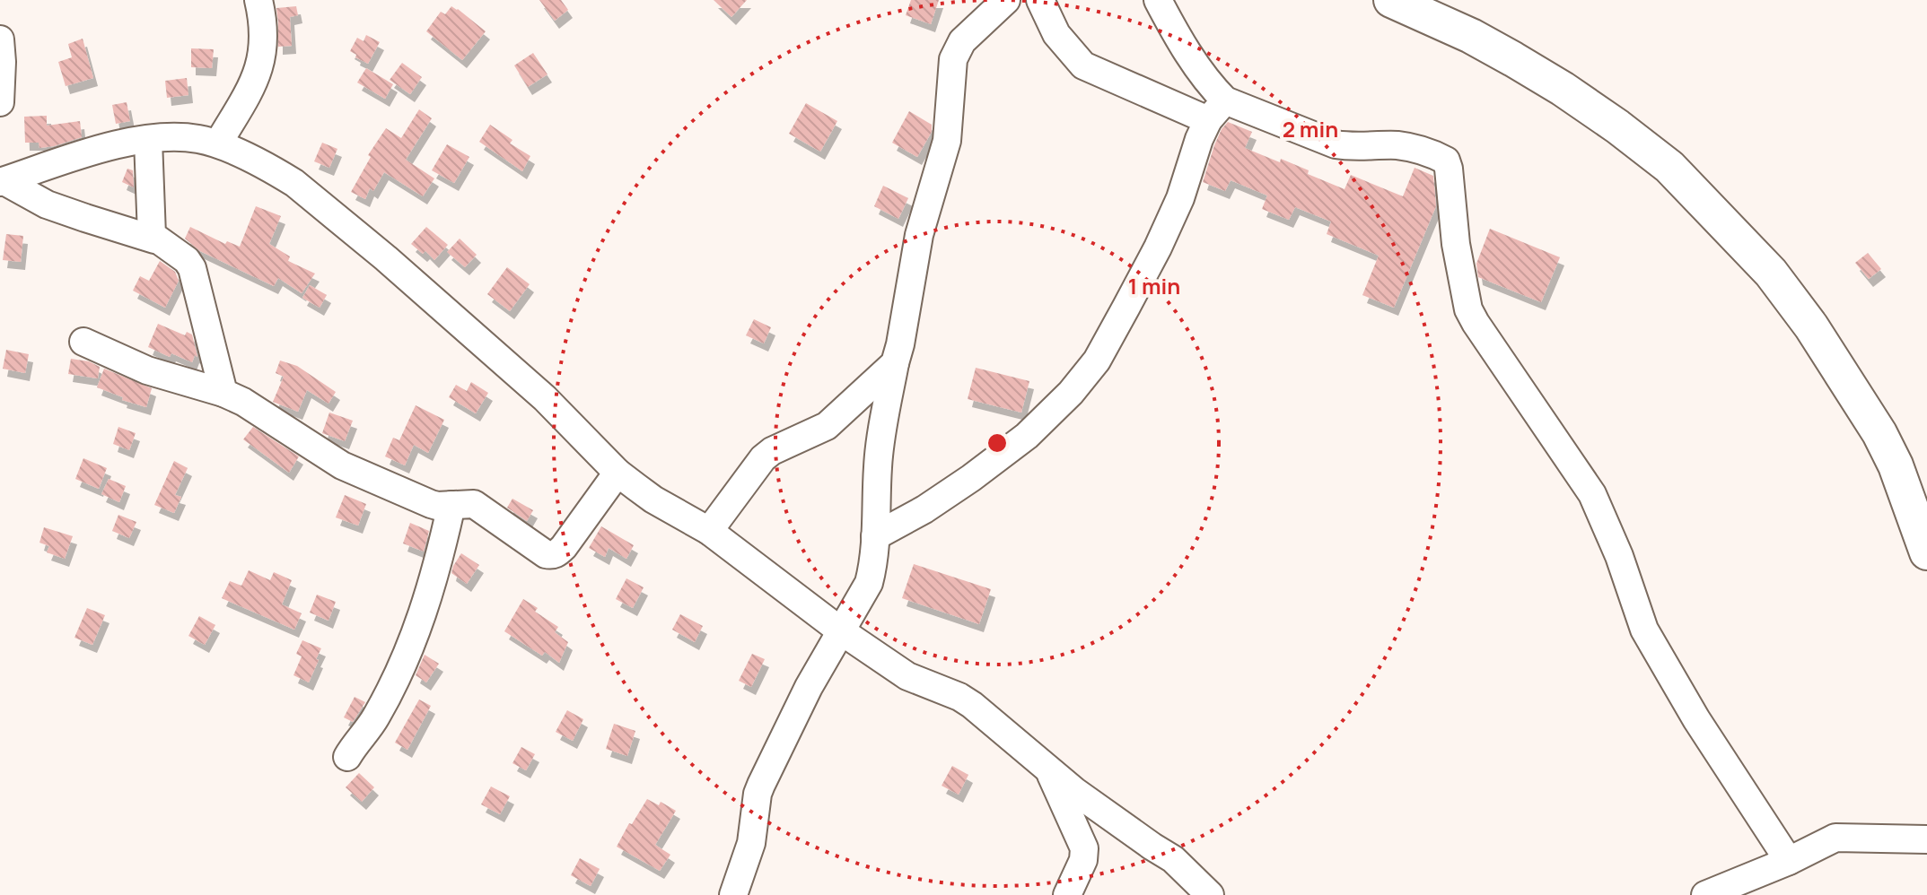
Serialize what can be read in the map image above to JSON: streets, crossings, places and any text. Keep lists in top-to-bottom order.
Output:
{
  "rings": ["2 min", "1 min"]
}
